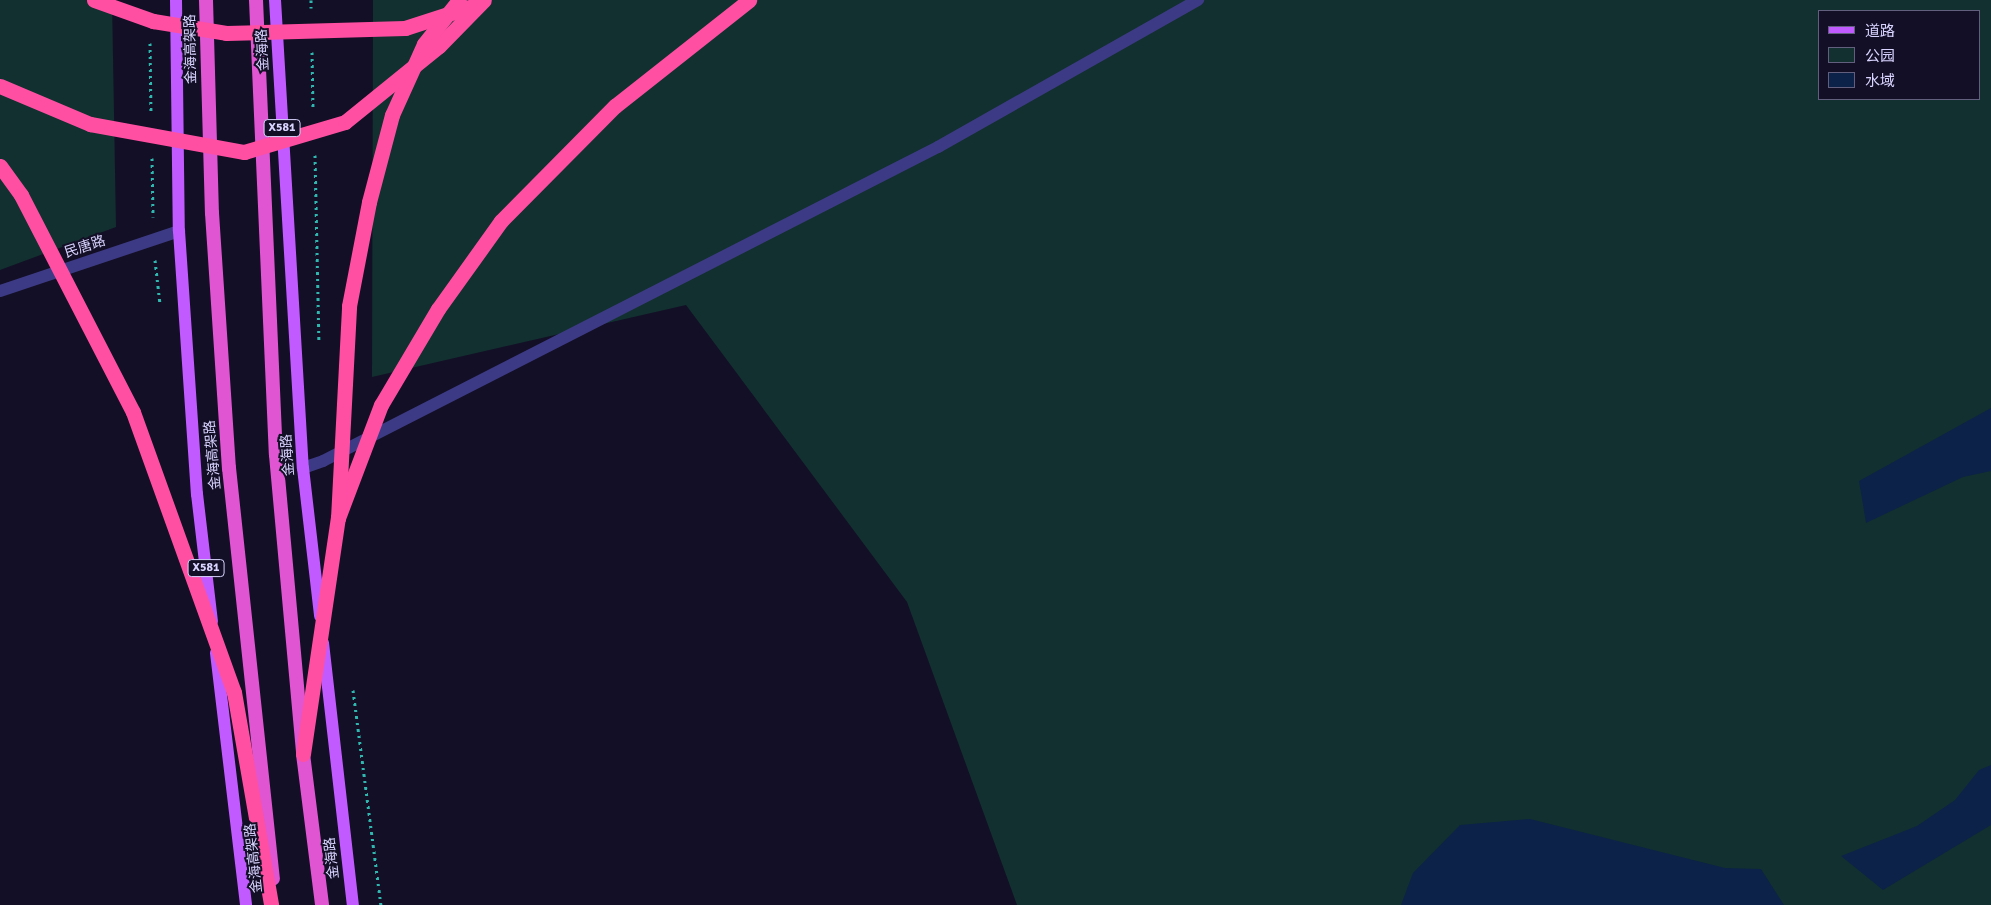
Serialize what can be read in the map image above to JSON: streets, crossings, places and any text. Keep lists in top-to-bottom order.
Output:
{
  "streets": {
    "highway": ["金海高架路"],
    "main road": ["金海路", "X581"],
    "street": ["民唐路"]
  },
  "crossings": [
    ["X581", "民唐路"]
  ],
  "legend": ["道路", "公园", "水域"]
}
